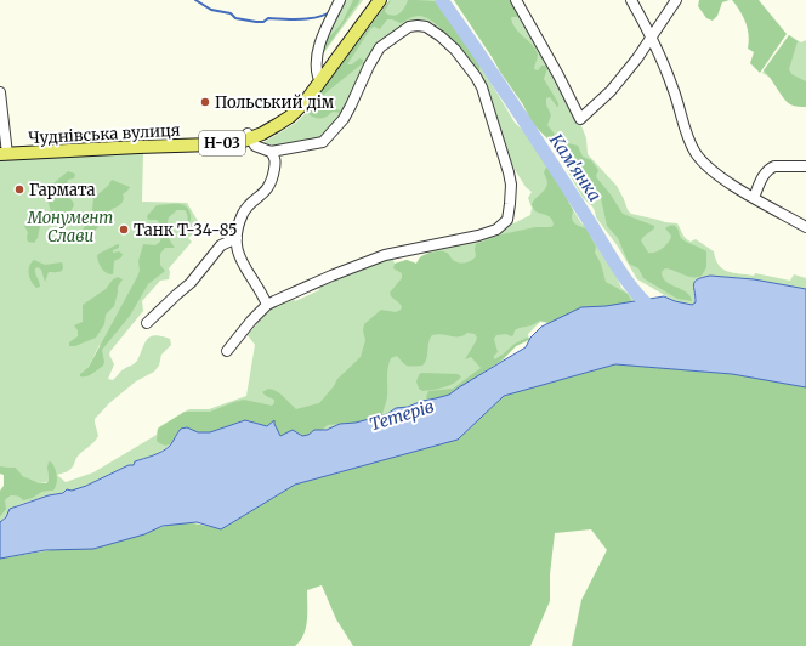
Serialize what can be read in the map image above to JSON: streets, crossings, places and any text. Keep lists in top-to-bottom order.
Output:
{
  "streets": {
    "main road": ["Чуднівська вулиця", "Н-03"]
  },
  "water": ["Кам'янка", "Тетерів"],
  "parks": ["Монумент Слави"],
  "places": ["Польський дім", "Гармата", "Танк Т-34-85"]
}
